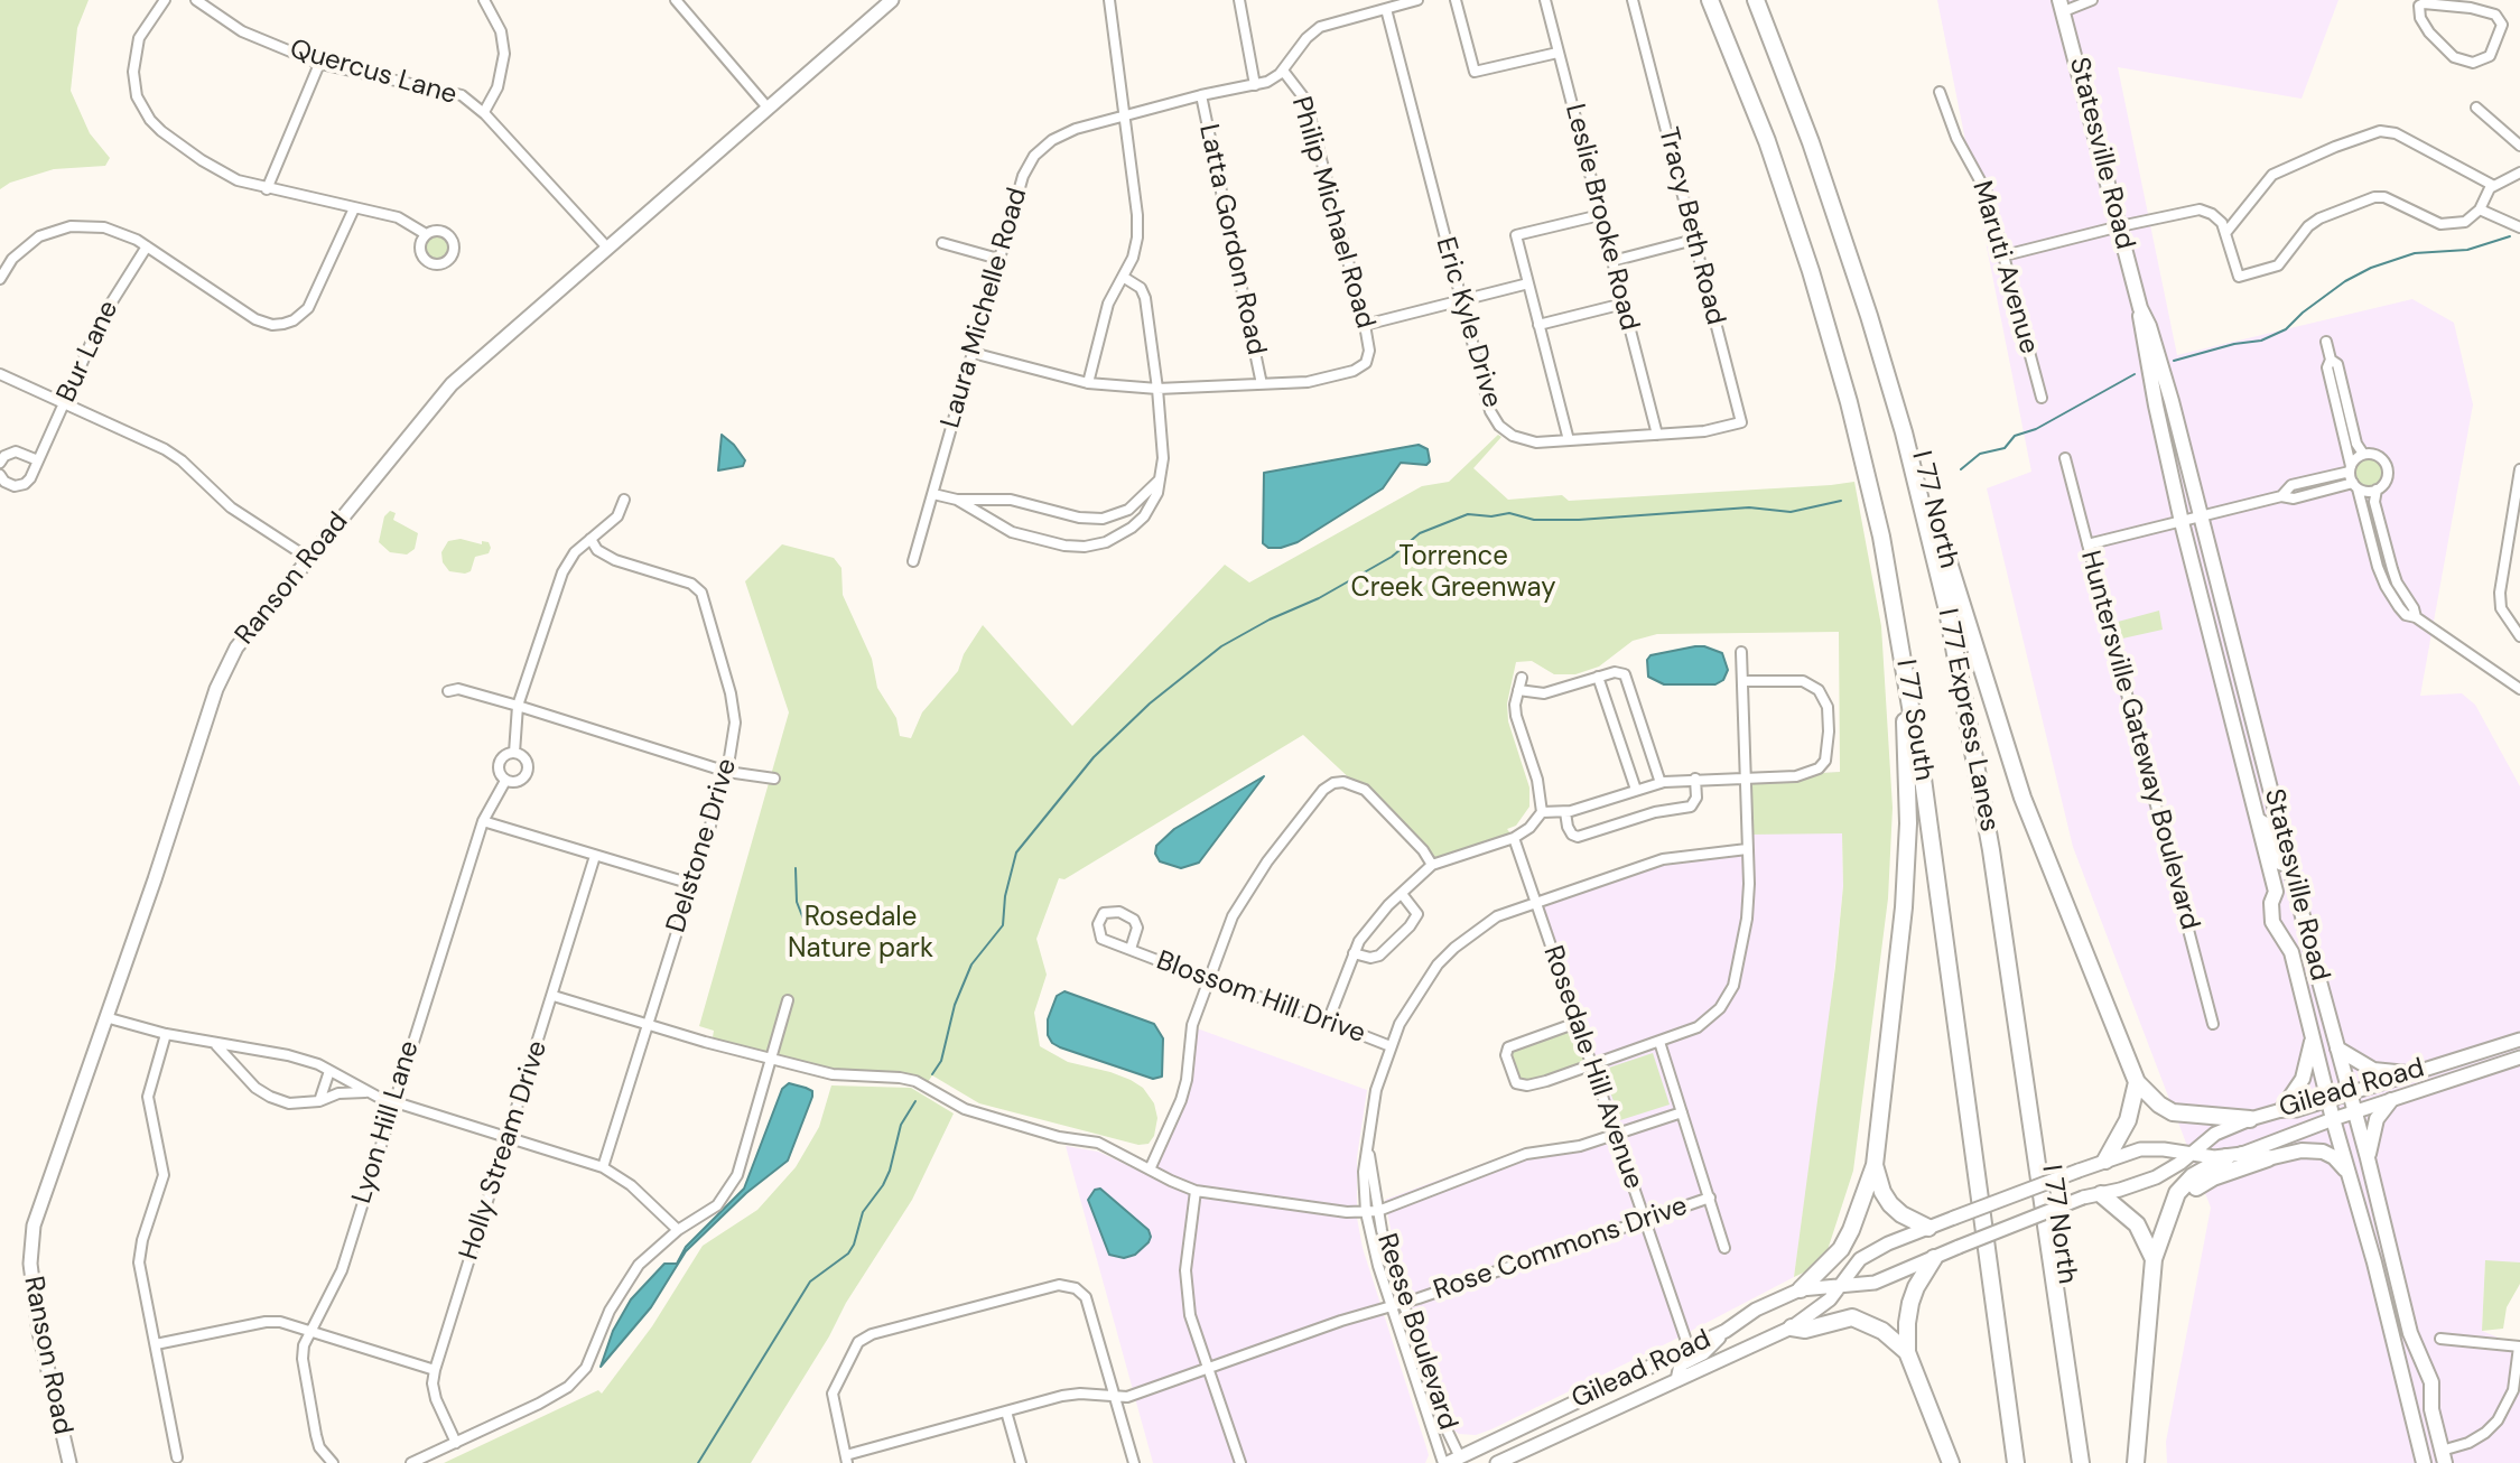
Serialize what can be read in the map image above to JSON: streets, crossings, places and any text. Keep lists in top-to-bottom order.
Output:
{
  "streets": {
    "highway": ["I 77 North", "I 77 South", "I 77 Express Lanes"],
    "main road": ["Statesville Road", "Ranson Road", "Gilead Road"],
    "street": [
      "Quercus Lane",
      "Philip Michael Road",
      "Leslie Brooke Road",
      "Tracy Beth Road",
      "Latta Gordon Road",
      "Maruti Avenue",
      "Laura Michelle Road",
      "Eric Kyle Drive",
      "Bur Lane",
      "Huntersville Gateway Boulevard",
      "Delstone Drive",
      "Blossom Hill Drive",
      "Rosedale Hill Avenue",
      "Lyon Hill Lane",
      "Holly Stream Drive",
      "Rose Commons Drive",
      "Reese Boulevard"
    ]
  },
  "crossings": [
    ["Quercus Lane", "Ranson Road"],
    ["Statesville Road", "Gilead Road"],
    ["Philip Michael Road", "Latta Gordon Road"],
    ["Philip Michael Road", "Laura Michelle Road"],
    ["Leslie Brooke Road", "Eric Kyle Drive"],
    ["Tracy Beth Road", "Eric Kyle Drive"],
    ["Latta Gordon Road", "Laura Michelle Road"],
    ["Laura Michelle Road", "Eric Kyle Drive"],
    ["Delstone Drive", "Lyon Hill Lane"],
    ["Blossom Hill Drive", "Reese Boulevard"],
    ["Rosedale Hill Avenue", "Gilead Road"],
    ["Rosedale Hill Avenue", "Rose Commons Drive"],
    ["Rosedale Hill Avenue", "Reese Boulevard"],
    ["Gilead Road", "Reese Boulevard"],
    ["Rose Commons Drive", "Reese Boulevard"]
  ],
  "parks": ["Torrence Creek Greenway", "Rosedale Nature park"]
}
